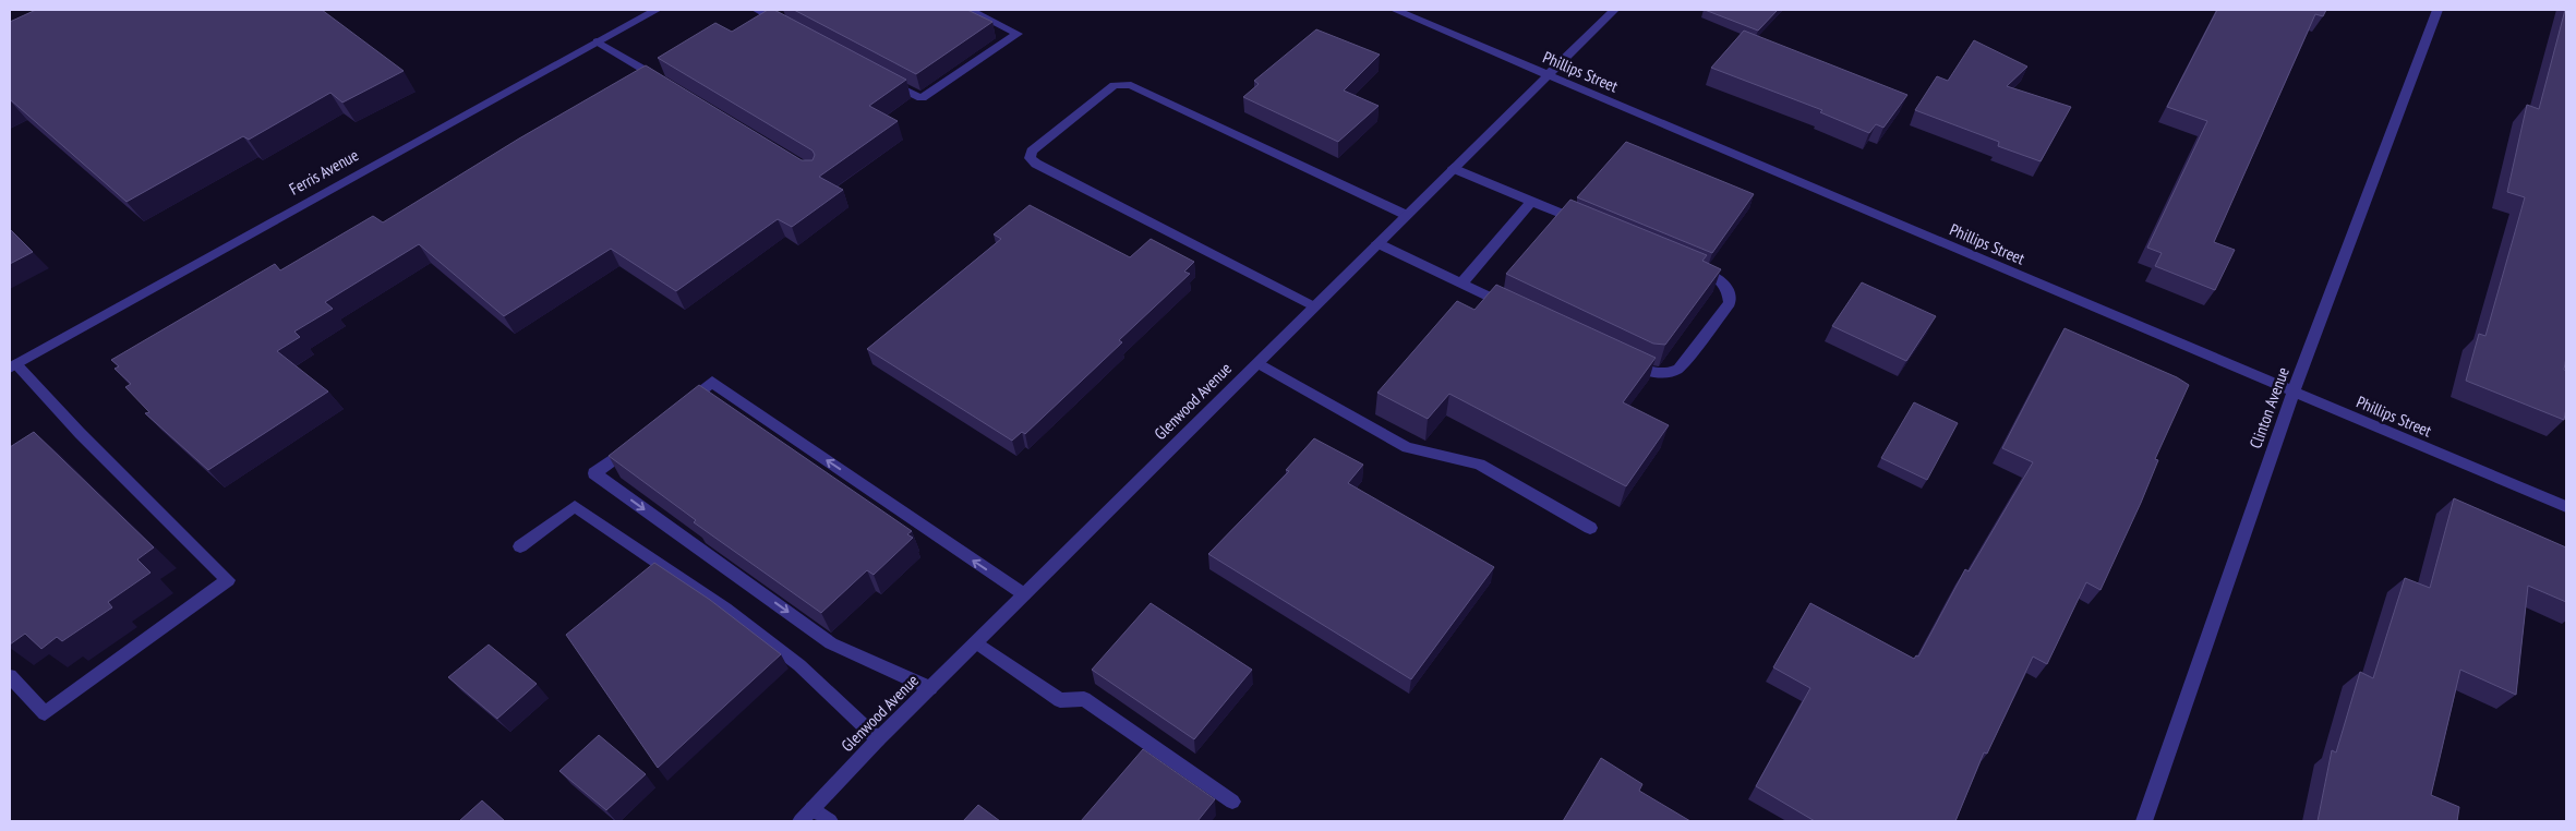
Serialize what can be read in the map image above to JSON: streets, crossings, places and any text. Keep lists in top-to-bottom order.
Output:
{
  "streets": {
    "street": [
      "Phillips Street",
      "Ferris Avenue",
      "Glenwood Avenue",
      "Clinton Avenue"
    ]
  },
  "crossings": [
    ["Phillips Street", "Glenwood Avenue"],
    ["Phillips Street", "Clinton Avenue"]
  ]
}
